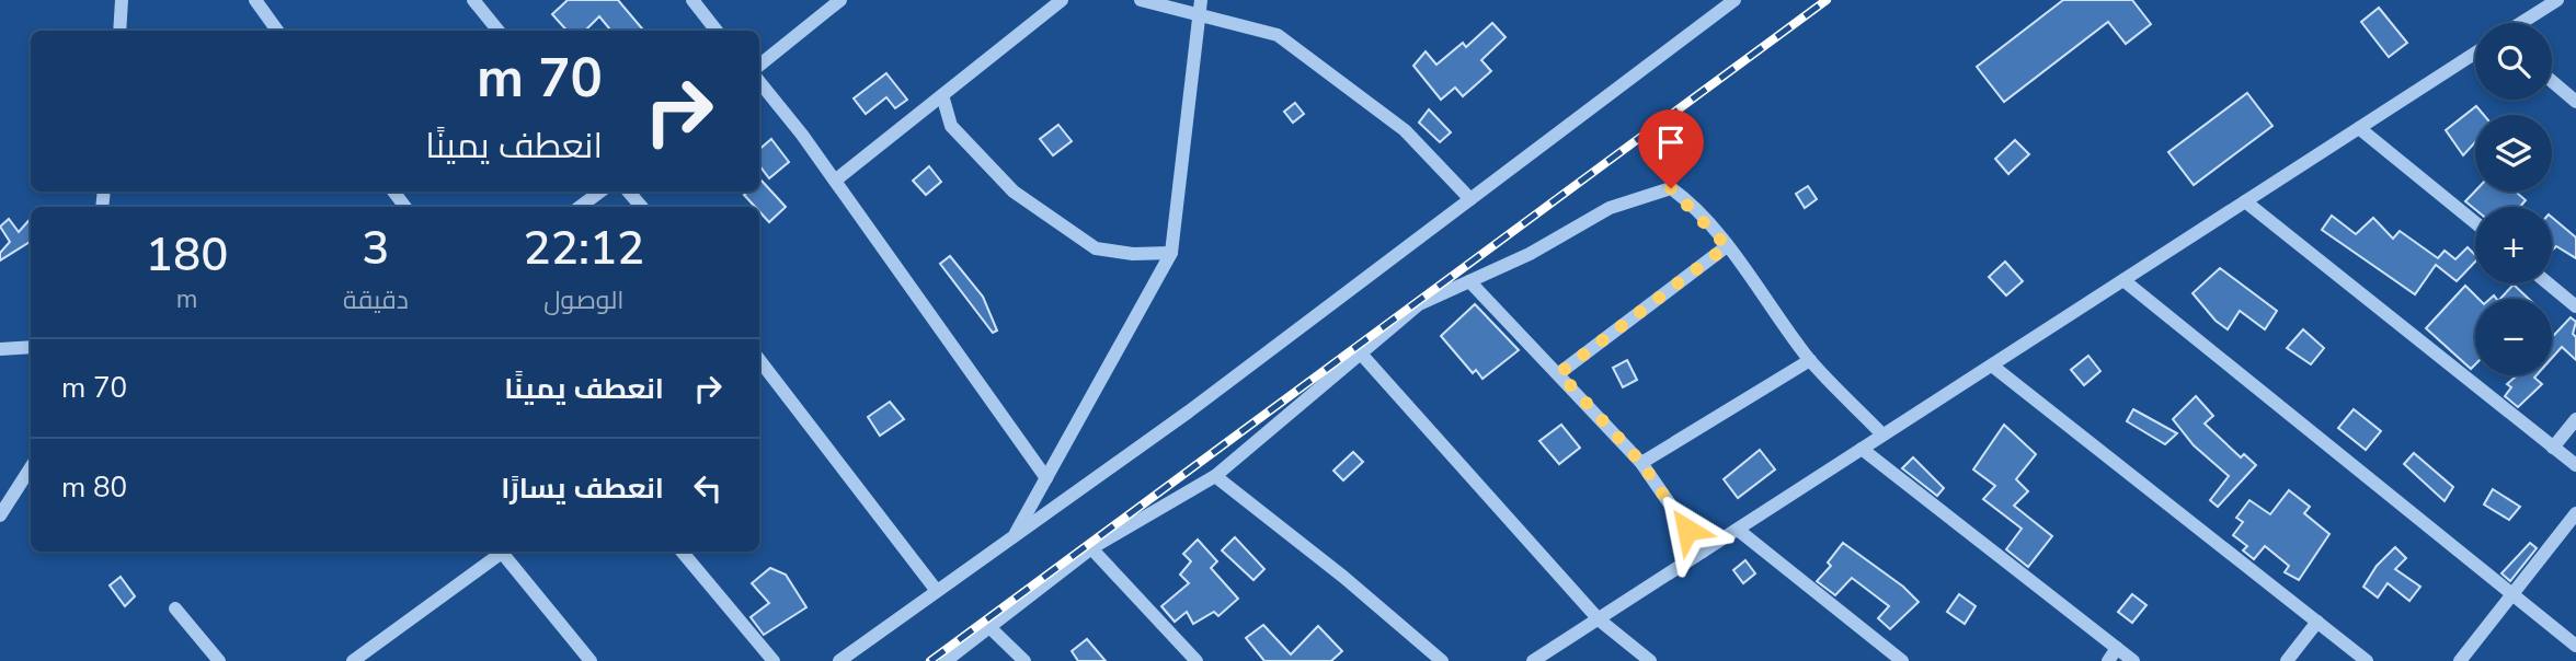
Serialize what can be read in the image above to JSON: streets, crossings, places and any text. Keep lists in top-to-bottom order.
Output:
{
  "page": {
    "map_buttons": ["+", "−"],
    "turn": ["70 m", "انعطف يمينًا"],
    "eta": [
      "22:12",
      "الوصول",
      "3",
      "دقيقة",
      "180",
      "m"
    ],
    "list": [
      {
        "name": "انعطف يمينًا",
        "value": "70 m"
      },
      {
        "name": "انعطف يسارًا",
        "value": "80 m"
      }
    ]
  }
}
